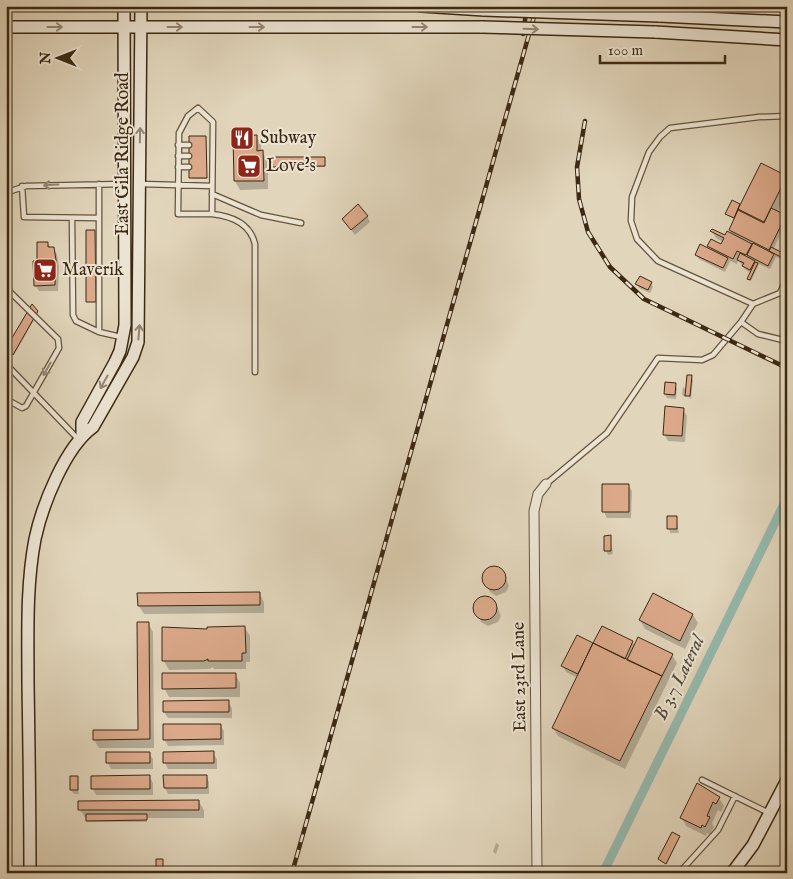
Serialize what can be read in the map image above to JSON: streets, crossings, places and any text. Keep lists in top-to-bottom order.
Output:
{
  "streets": {
    "street": ["East Gila Ridge Road", "East 23rd Lane"]
  },
  "water": ["B 3.7 Lateral"],
  "places": {
    "restaurant": ["Subway"],
    "supermarket": ["Love's", "Maverik"]
  },
  "scale_bar": "100 m",
  "north": "left"
}
